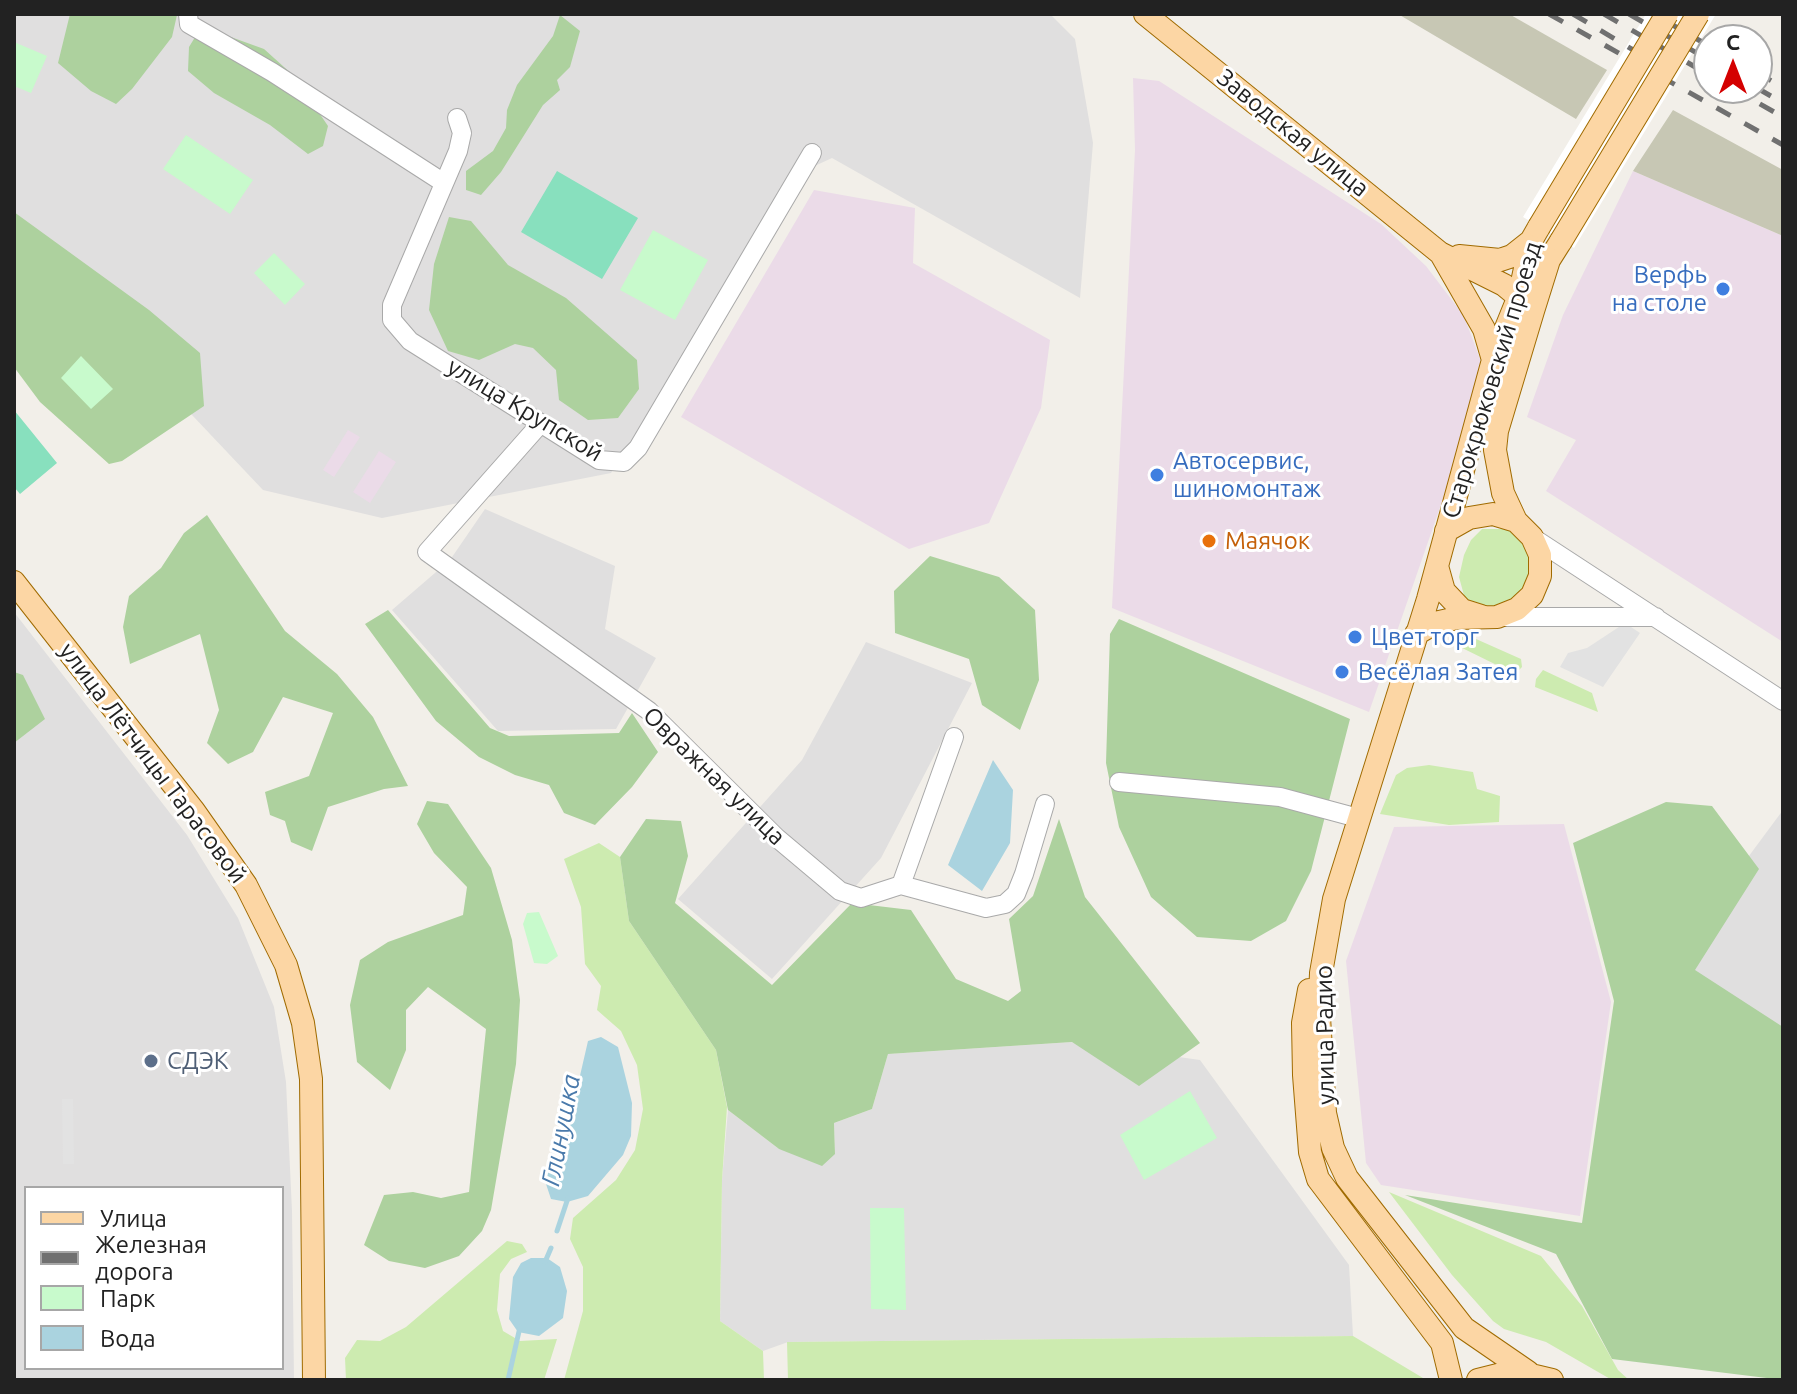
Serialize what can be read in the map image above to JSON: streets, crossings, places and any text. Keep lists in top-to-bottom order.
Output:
{
  "streets": {
    "main road": [
      "Заводская улица",
      "Старокрюковский проезд",
      "улица Лётчицы Тарасовой",
      "улица Радио"
    ],
    "street": ["улица Крупской", "Овражная улица"]
  },
  "crossings": [
    ["Старокрюковский проезд", "улица Радио"],
    ["улица Крупской", "Овражная улица"]
  ],
  "water": ["Глинушка"],
  "places": [
    "Верфь на столе",
    "Автосервис, шиномонтаж",
    "Маячок",
    "Цвет торг",
    "Весёлая Затея",
    "СДЭК"
  ],
  "legend": [
    "Улица",
    "Железная дорога",
    "Парк",
    "Вода"
  ],
  "north": "top"
}
